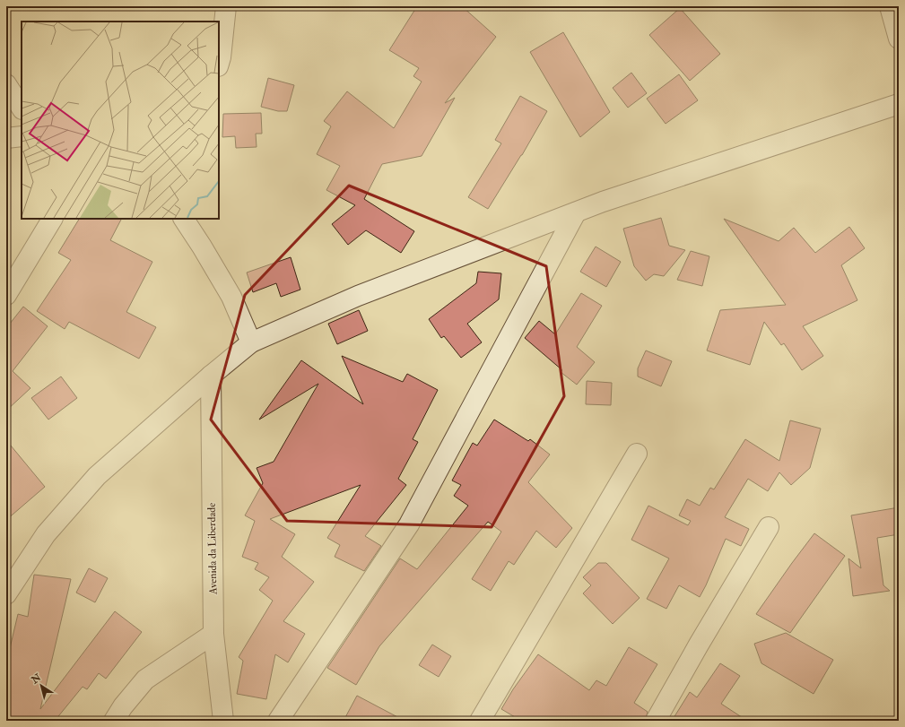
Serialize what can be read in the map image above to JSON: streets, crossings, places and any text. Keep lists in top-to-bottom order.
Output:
{
  "streets": {
    "street": ["Avenida da Liberdade"]
  },
  "north": "top left"
}
